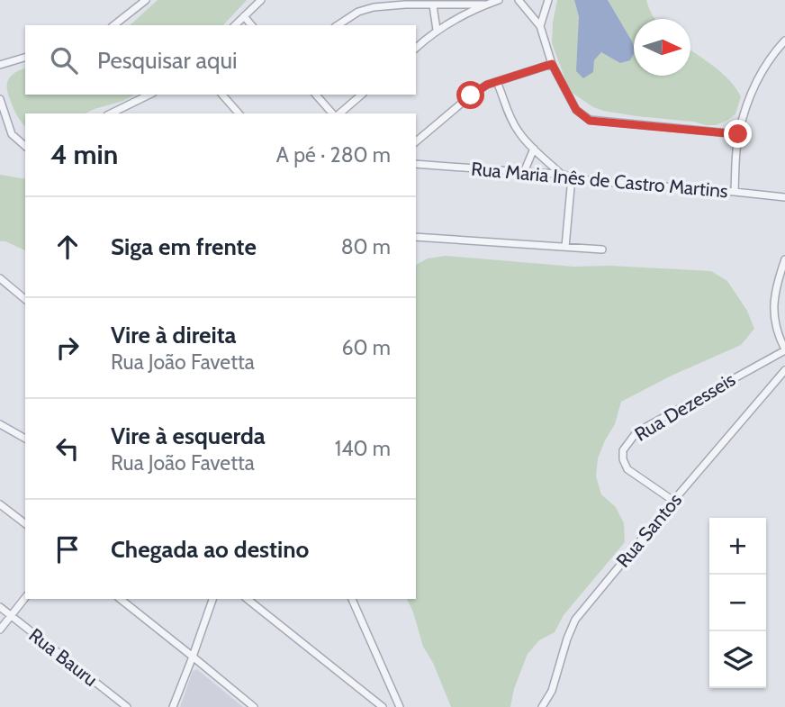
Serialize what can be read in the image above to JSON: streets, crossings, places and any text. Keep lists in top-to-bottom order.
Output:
{
  "streets": {
    "street": [
      "Rua Maria Inês de Castro Martins",
      "Rua Dezesseis",
      "Rua Santos",
      "Rua Bauru"
    ]
  },
  "crossings": [
    ["Rua Dezesseis", "Rua Santos"]
  ],
  "north": "right",
  "page": {
    "search": "Pesquisar aqui",
    "heading": ["4 min", "A pé · 280 m"],
    "list": [
      ["Siga em frente", "80 m"],
      ["Vire à direita", "Rua João Favetta", "60 m"],
      ["Vire à esquerda", "Rua João Favetta", "140 m"],
      "Chegada ao destino"
    ],
    "map_buttons": ["+", "−"]
  }
}
